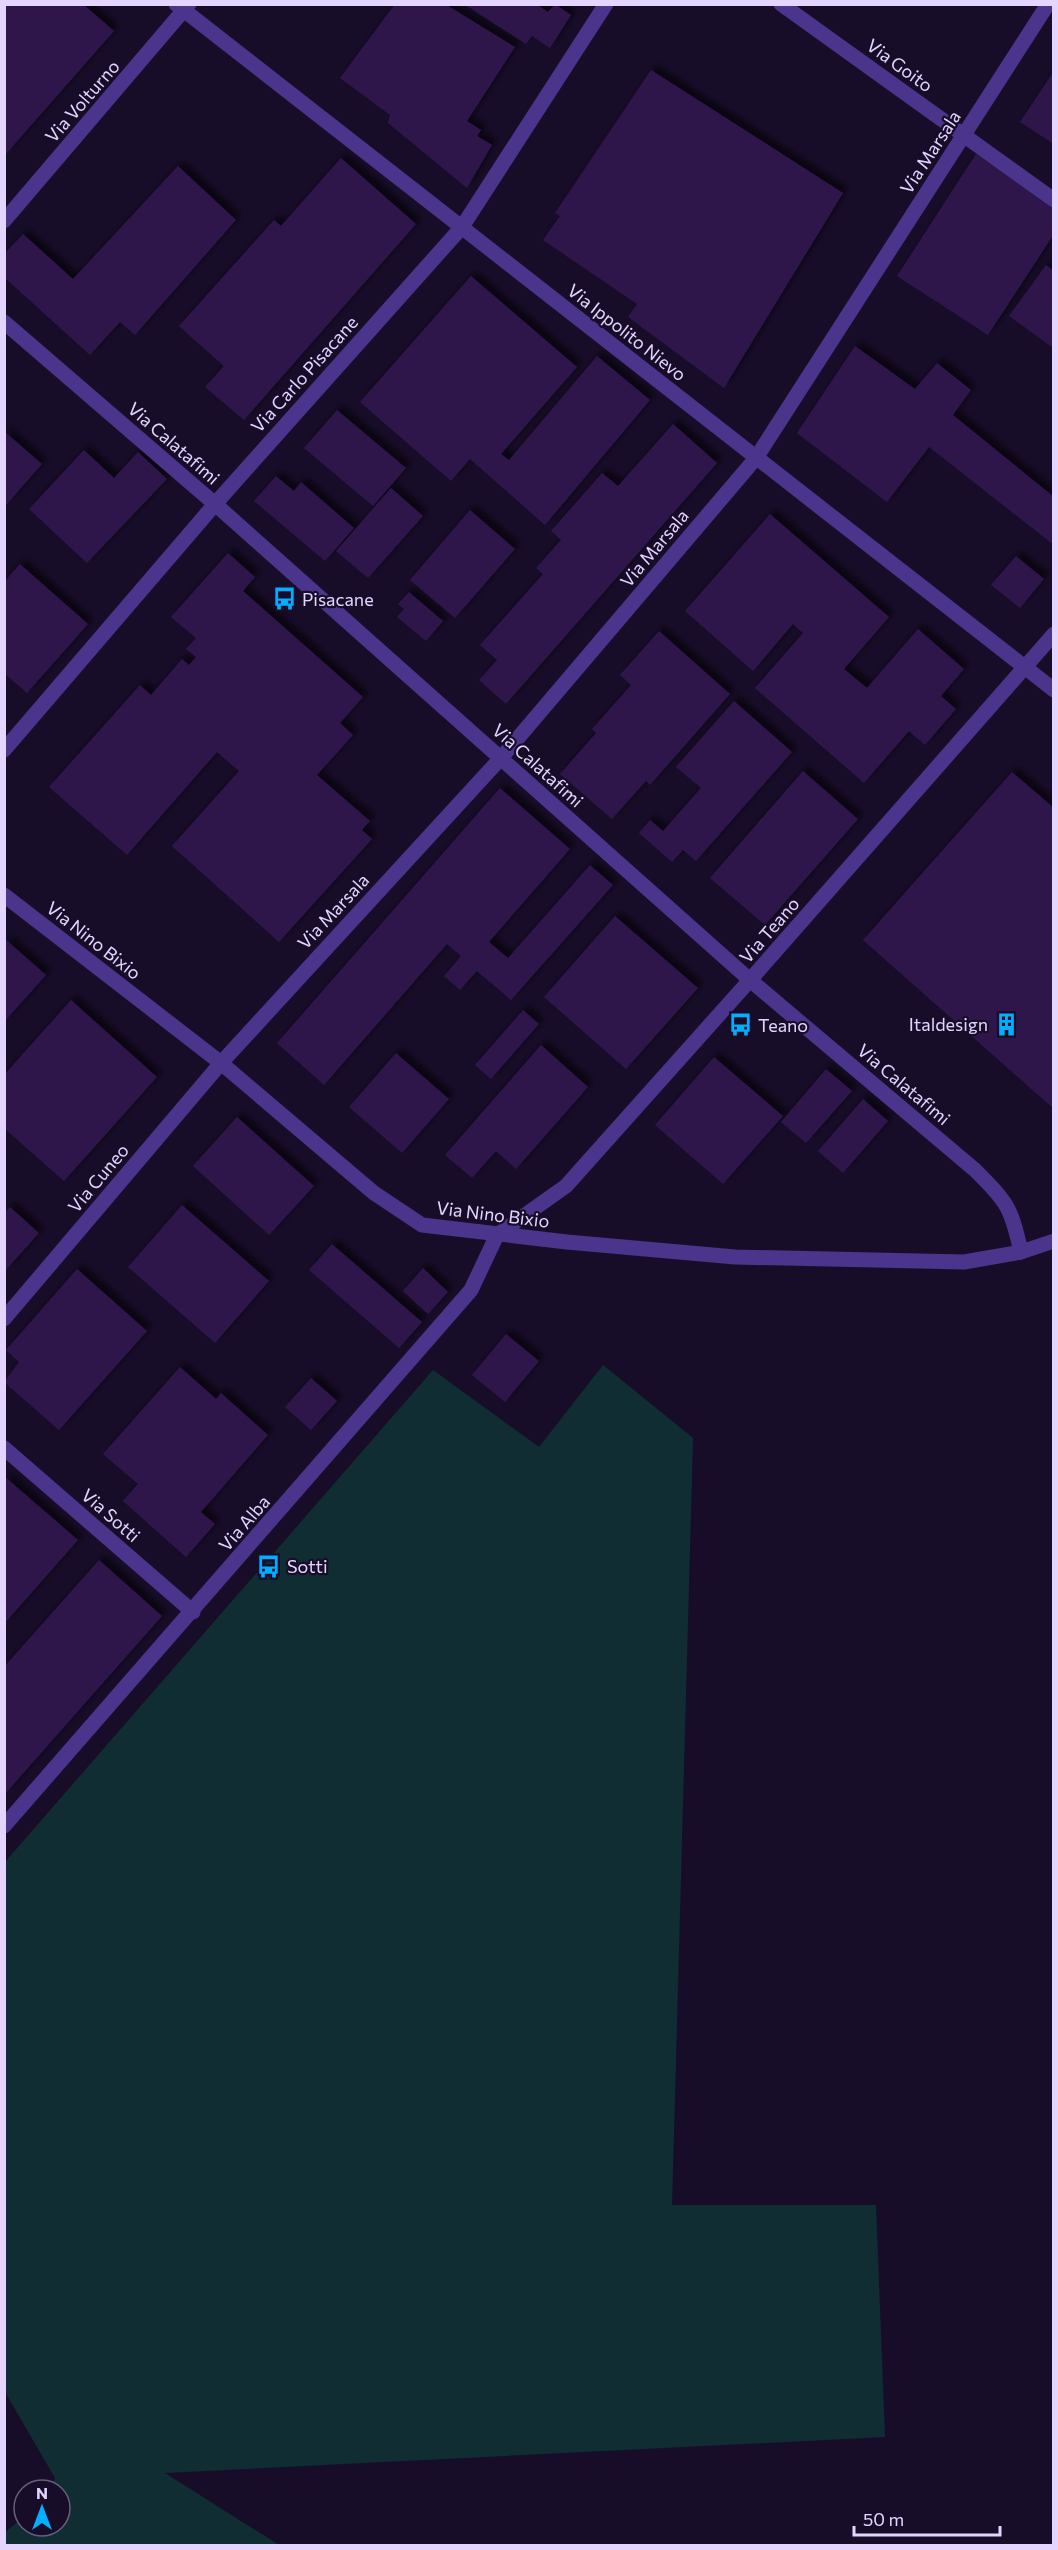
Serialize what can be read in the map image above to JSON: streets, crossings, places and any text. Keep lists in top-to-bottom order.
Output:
{
  "streets": {
    "street": [
      "Via Goito",
      "Via Volturno",
      "Via Marsala",
      "Via Ippolito Nievo",
      "Via Carlo Pisacane",
      "Via Calatafimi",
      "Via Teano",
      "Via Nino Bixio",
      "Via Cuneo",
      "Via Sotti",
      "Via Alba"
    ]
  },
  "crossings": [
    ["Via Goito", "Via Marsala"],
    ["Via Volturno", "Via Ippolito Nievo"],
    ["Via Marsala", "Via Ippolito Nievo"],
    ["Via Marsala", "Via Calatafimi"],
    ["Via Marsala", "Via Nino Bixio"],
    ["Via Marsala", "Via Cuneo"],
    ["Via Ippolito Nievo", "Via Carlo Pisacane"],
    ["Via Ippolito Nievo", "Via Teano"],
    ["Via Carlo Pisacane", "Via Calatafimi"],
    ["Via Calatafimi", "Via Teano"],
    ["Via Calatafimi", "Via Nino Bixio"],
    ["Via Teano", "Via Nino Bixio"],
    ["Via Teano", "Via Alba"],
    ["Via Nino Bixio", "Via Cuneo"],
    ["Via Nino Bixio", "Via Alba"],
    ["Via Sotti", "Via Alba"]
  ],
  "places": {
    "bus stop": ["Pisacane", "Teano", "Sotti"],
    "building": ["Italdesign"]
  },
  "scale_bar": "50 m",
  "north": "top"
}
